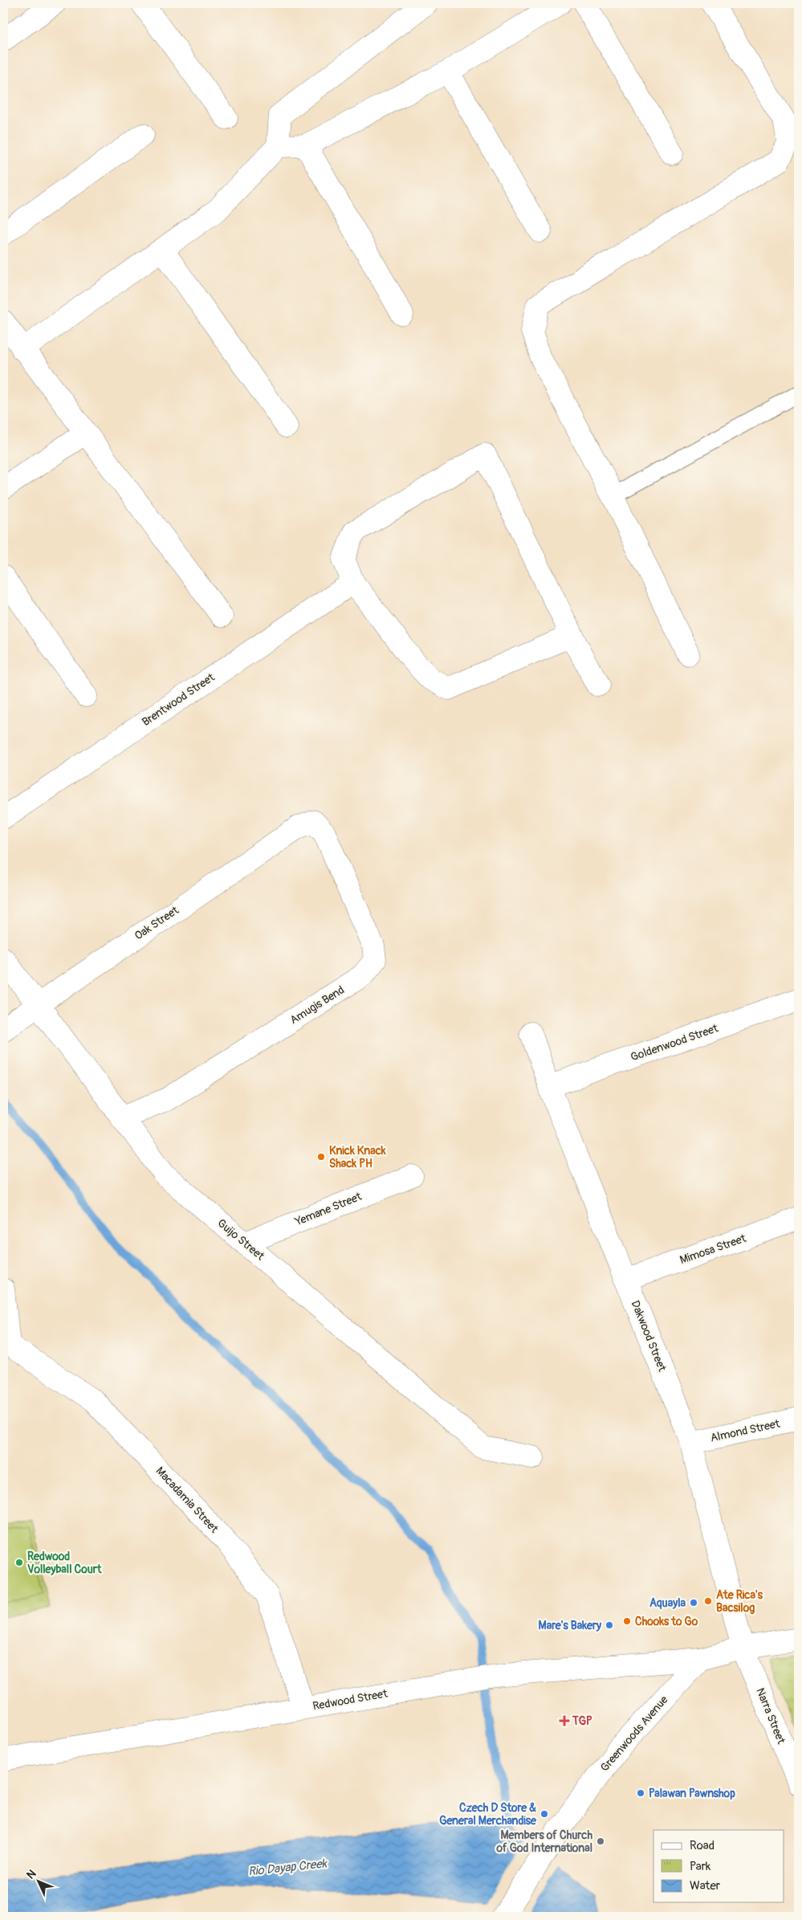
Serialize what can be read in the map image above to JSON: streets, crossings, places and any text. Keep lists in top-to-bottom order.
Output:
{
  "streets": {
    "street": [
      "Brentwood Street",
      "Oak Street",
      "Amugis Bend",
      "Goldenwood Street",
      "Yemane Street",
      "Guijo Street",
      "Mimosa Street",
      "Dakwood Street",
      "Almond Street",
      "Macadamia Street",
      "Redwood Street",
      "Narra Street",
      "Greenwoods Avenue"
    ]
  },
  "crossings": [
    ["Oak Street", "Amugis Bend"],
    ["Oak Street", "Guijo Street"],
    ["Amugis Bend", "Guijo Street"],
    ["Goldenwood Street", "Dakwood Street"],
    ["Yemane Street", "Guijo Street"],
    ["Mimosa Street", "Dakwood Street"],
    ["Dakwood Street", "Almond Street"],
    ["Dakwood Street", "Narra Street"],
    ["Macadamia Street", "Redwood Street"],
    ["Redwood Street", "Greenwoods Avenue"]
  ],
  "water": ["Rio Dayap Creek"],
  "places": {
    "other": [
      "Knick Knack Shack PH",
      "Redwood Volleyball Court",
      "Ate Rica's Bacsilog",
      "Aquayla",
      "Chooks to Go",
      "Mare's Bakery",
      "Palawan Pawnshop",
      "Czech D Store & General Merchandise",
      "Members of Church of God International"
    ],
    "health": ["TGP"]
  },
  "legend": ["Road", "Park", "Water"],
  "north": "top left"
}
